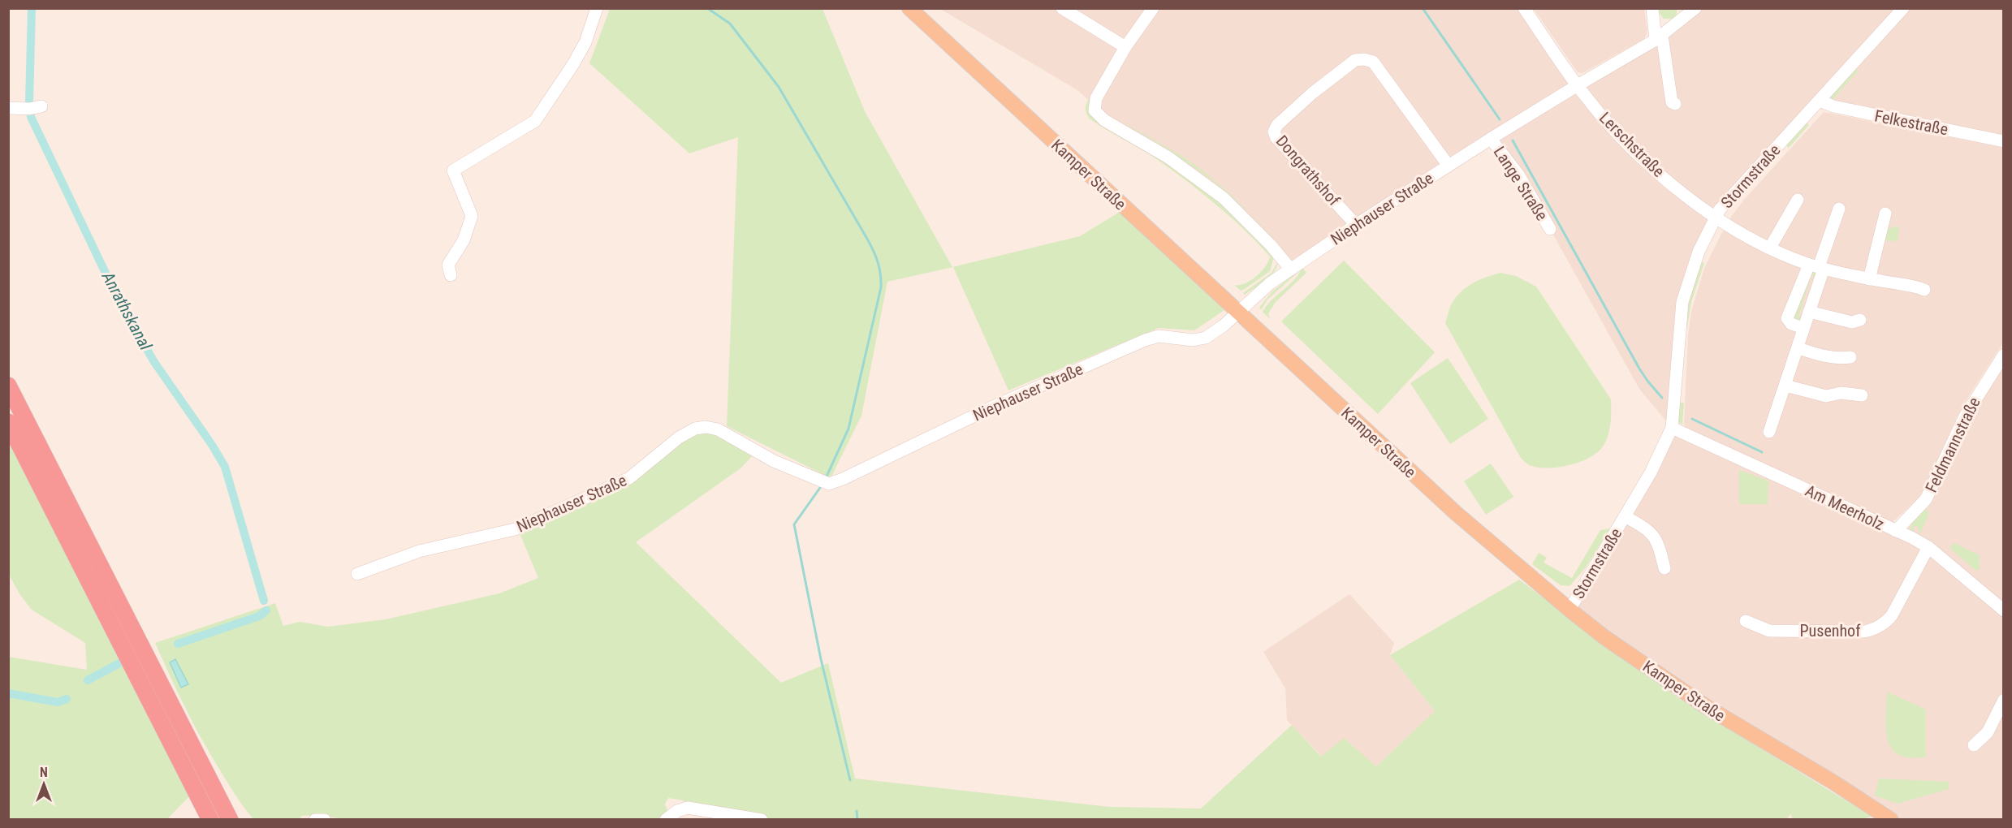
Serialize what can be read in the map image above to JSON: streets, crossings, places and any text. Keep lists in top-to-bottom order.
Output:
{
  "streets": {
    "main road": ["Kamper Straße"],
    "street": [
      "Felkestraße",
      "Lerschstraße",
      "Dongrathshof",
      "Stormstraße",
      "Lange Straße",
      "Niephauser Straße",
      "Feldmannstraße",
      "Am Meerholz",
      "Pusenhof"
    ]
  },
  "crossings": [
    ["Felkestraße", "Stormstraße"],
    ["Lerschstraße", "Stormstraße"],
    ["Lerschstraße", "Niephauser Straße"],
    ["Dongrathshof", "Niephauser Straße"],
    ["Kamper Straße", "Stormstraße"],
    ["Kamper Straße", "Niephauser Straße"],
    ["Stormstraße", "Am Meerholz"],
    ["Lange Straße", "Niephauser Straße"],
    ["Feldmannstraße", "Am Meerholz"],
    ["Am Meerholz", "Pusenhof"]
  ],
  "water": ["Anrathskanal"],
  "north": "top"
}
